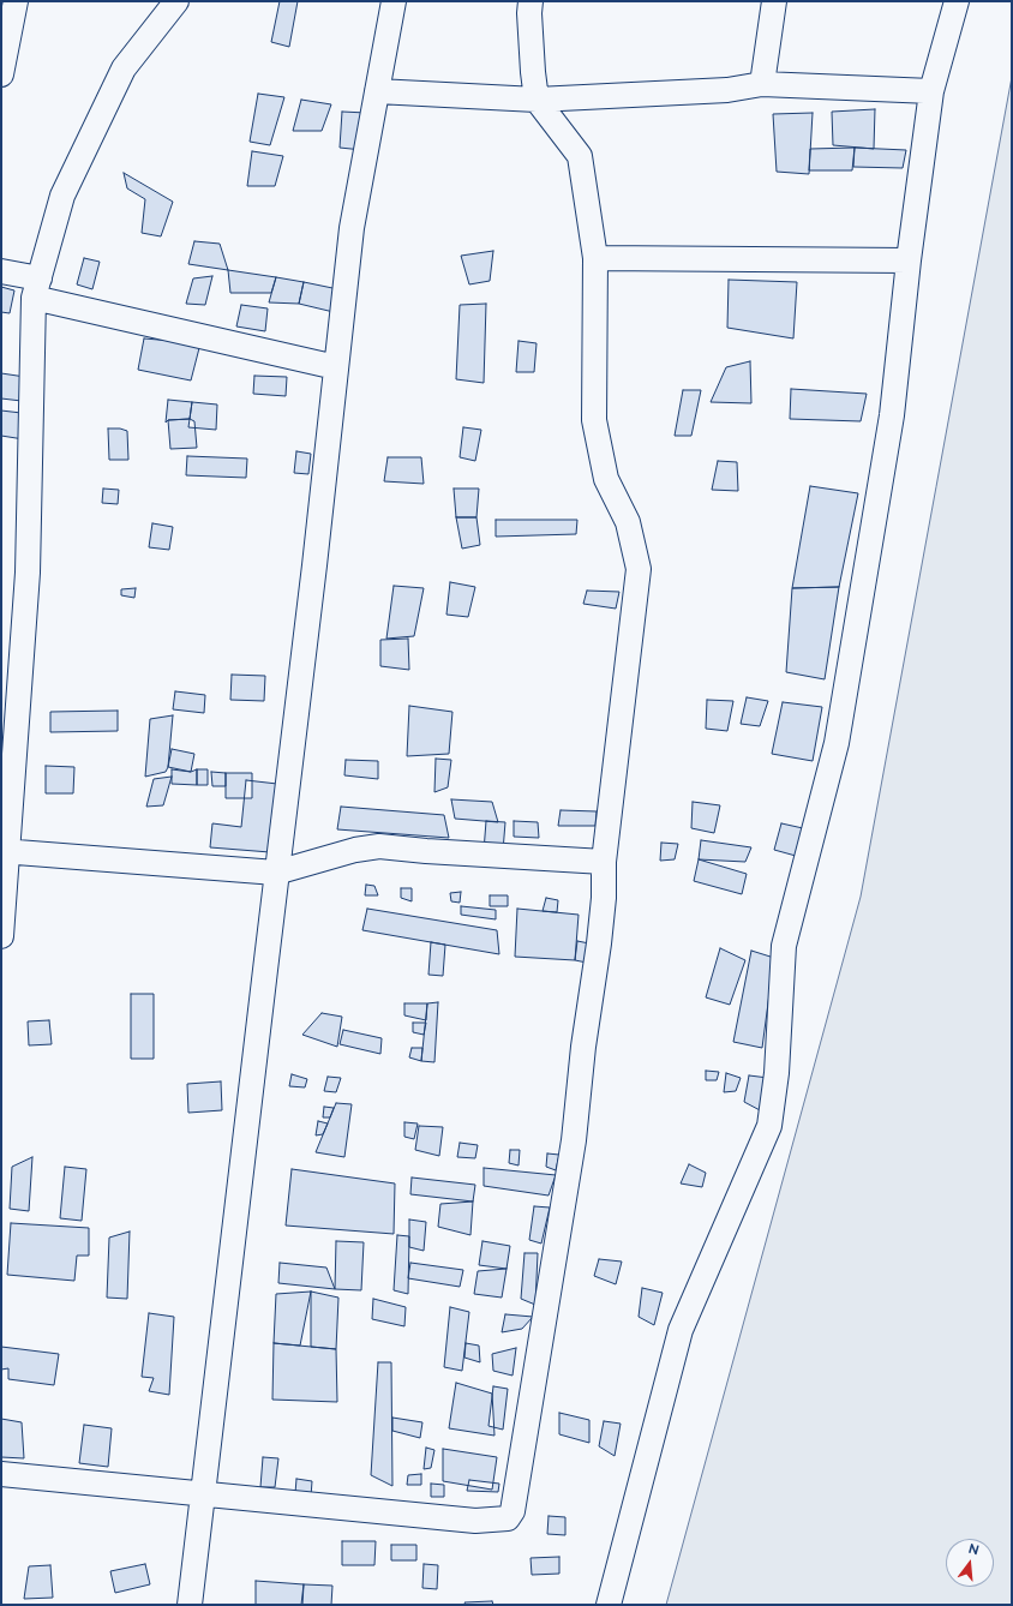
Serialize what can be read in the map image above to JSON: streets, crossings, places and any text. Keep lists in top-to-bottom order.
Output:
{
  "north": "top"
}
